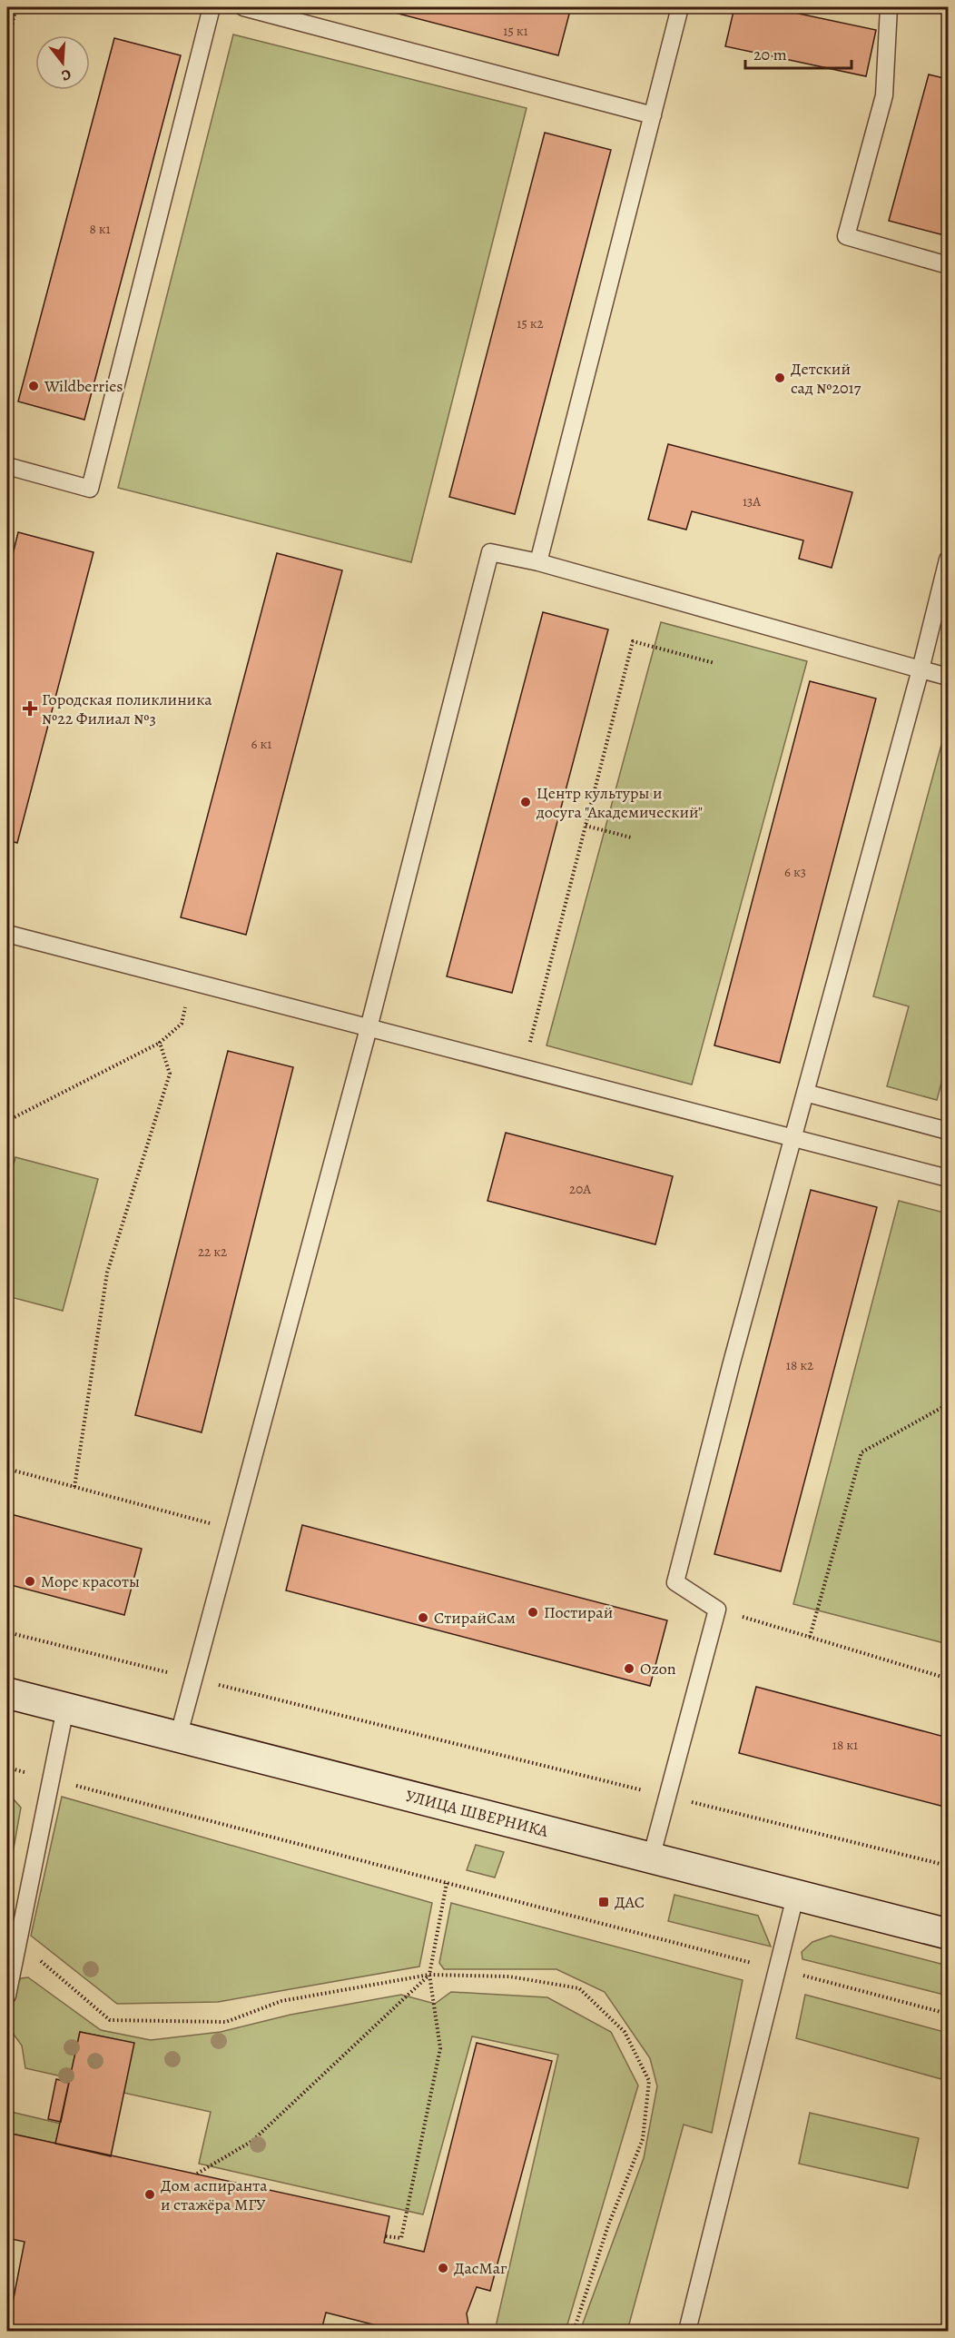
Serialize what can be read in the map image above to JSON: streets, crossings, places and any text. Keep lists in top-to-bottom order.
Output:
{
  "streets": {
    "street": ["УЛИЦА ШВЕРНИКА"]
  },
  "places": {
    "other": [
      "Детский сад №2017",
      "Wildberries",
      "Центр культуры и досуга \"Академический\"",
      "Море красоты",
      "Постирай",
      "СтирайСам",
      "Ozon",
      "Дом аспиранта и стажёра МГУ",
      "ДасМаг"
    ],
    "health": ["Городская поликлиника №22 Филиал №3"],
    "transit": ["ДАС"]
  },
  "house_numbers": [
    "15 к1",
    "8 к1",
    "15 к2",
    "13А",
    "6 к1",
    "6 к3",
    "20А",
    "22 к2",
    "18 к2",
    "18 к1"
  ],
  "scale_bar": "20 m",
  "north": "bottom"
}
